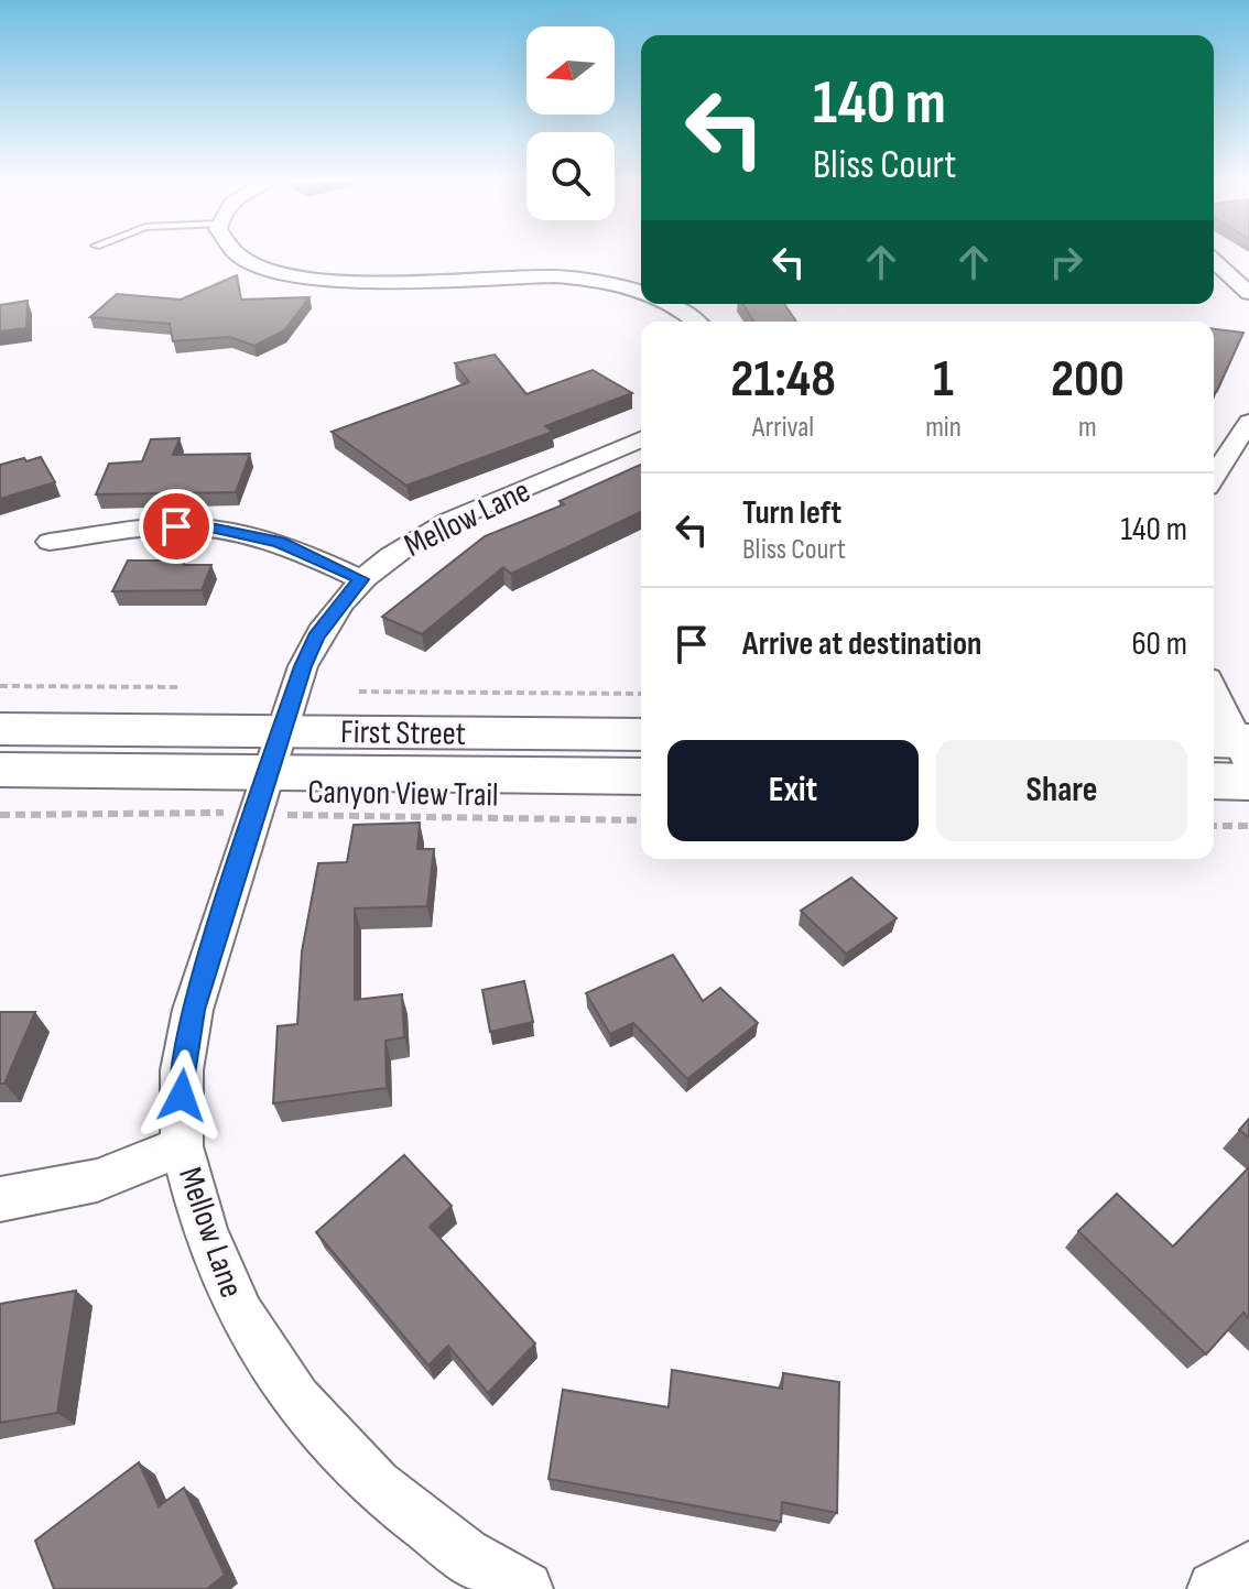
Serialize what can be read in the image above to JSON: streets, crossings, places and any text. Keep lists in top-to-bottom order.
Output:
{
  "streets": {
    "main road": ["First Street"],
    "street": ["Mellow Lane"],
    "path": ["Canyon View Trail"]
  },
  "crossings": [
    ["Mellow Lane", "First Street"],
    ["Mellow Lane", "Canyon View Trail"],
    ["First Street", "Canyon View Trail"]
  ],
  "north": "left",
  "page": {
    "turn": ["140 m", "Bliss Court"],
    "eta": [
      "21:48",
      "Arrival",
      "1",
      "min",
      "200",
      "m"
    ],
    "list": [
      {
        "name": "Turn left",
        "note": "Bliss Court",
        "value": "140 m"
      },
      {
        "name": "Arrive at destination",
        "value": "60 m"
      }
    ],
    "buttons": ["Exit", "Share"]
  }
}
